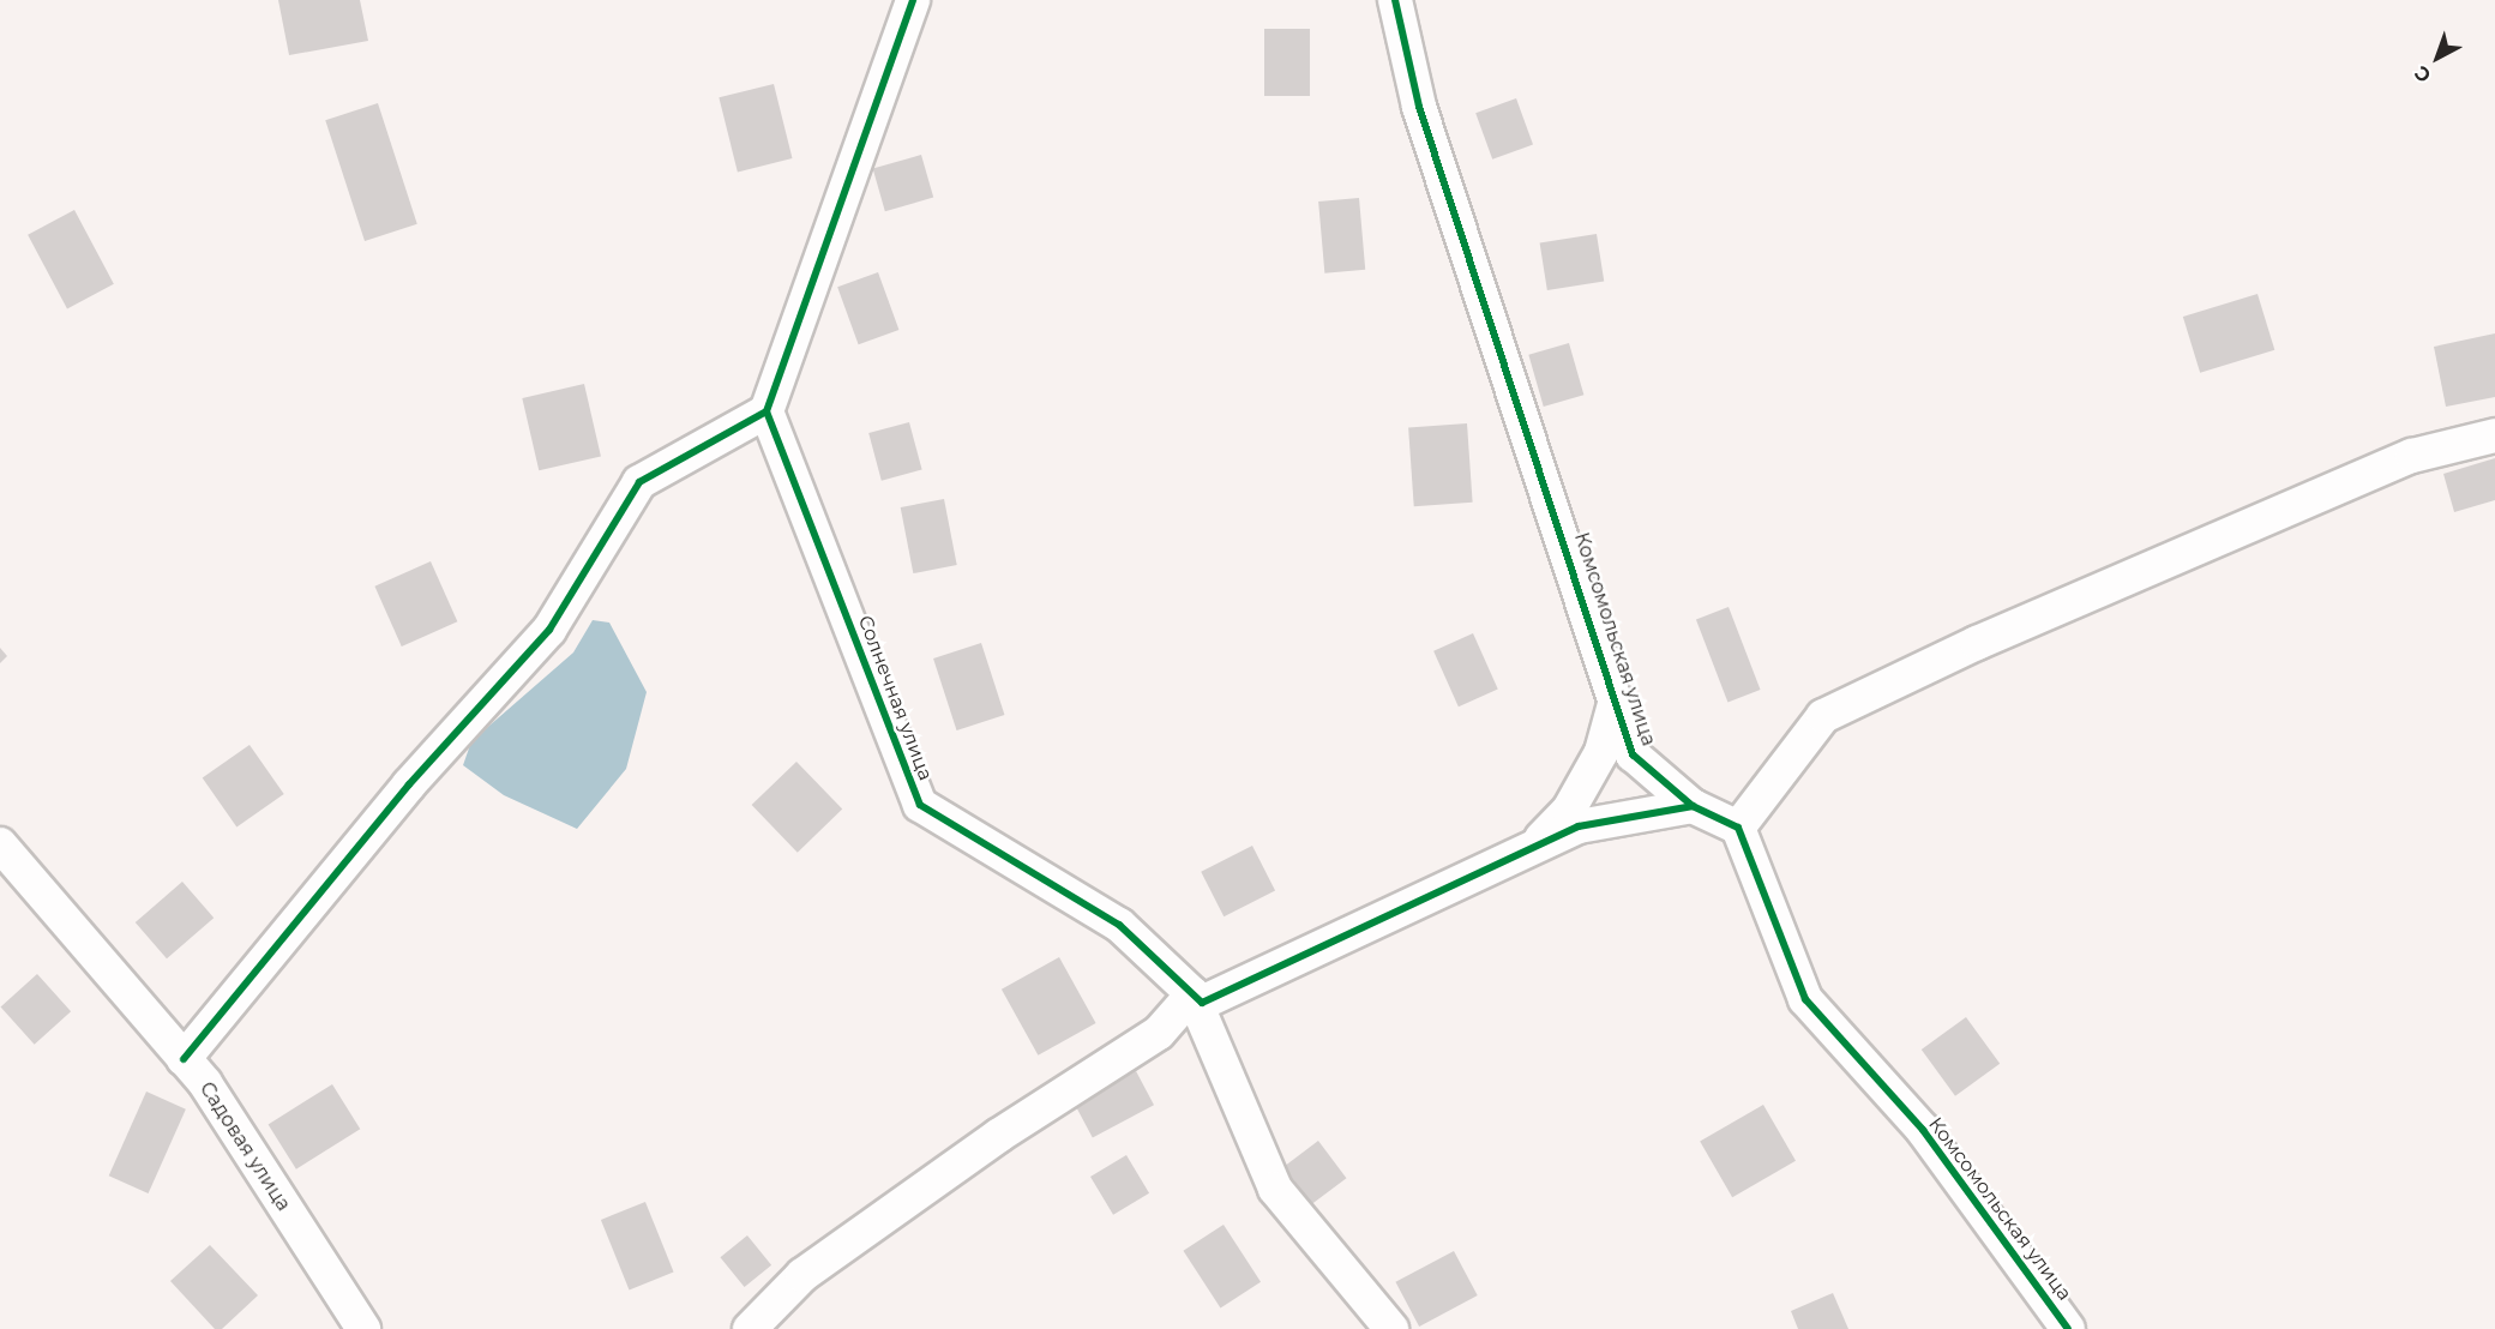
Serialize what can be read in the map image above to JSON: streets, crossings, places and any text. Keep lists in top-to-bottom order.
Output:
{
  "streets": {
    "street": ["Комсомольская улица", "Солнечная улица", "Садовая улица"]
  },
  "north": "bottom left"
}
